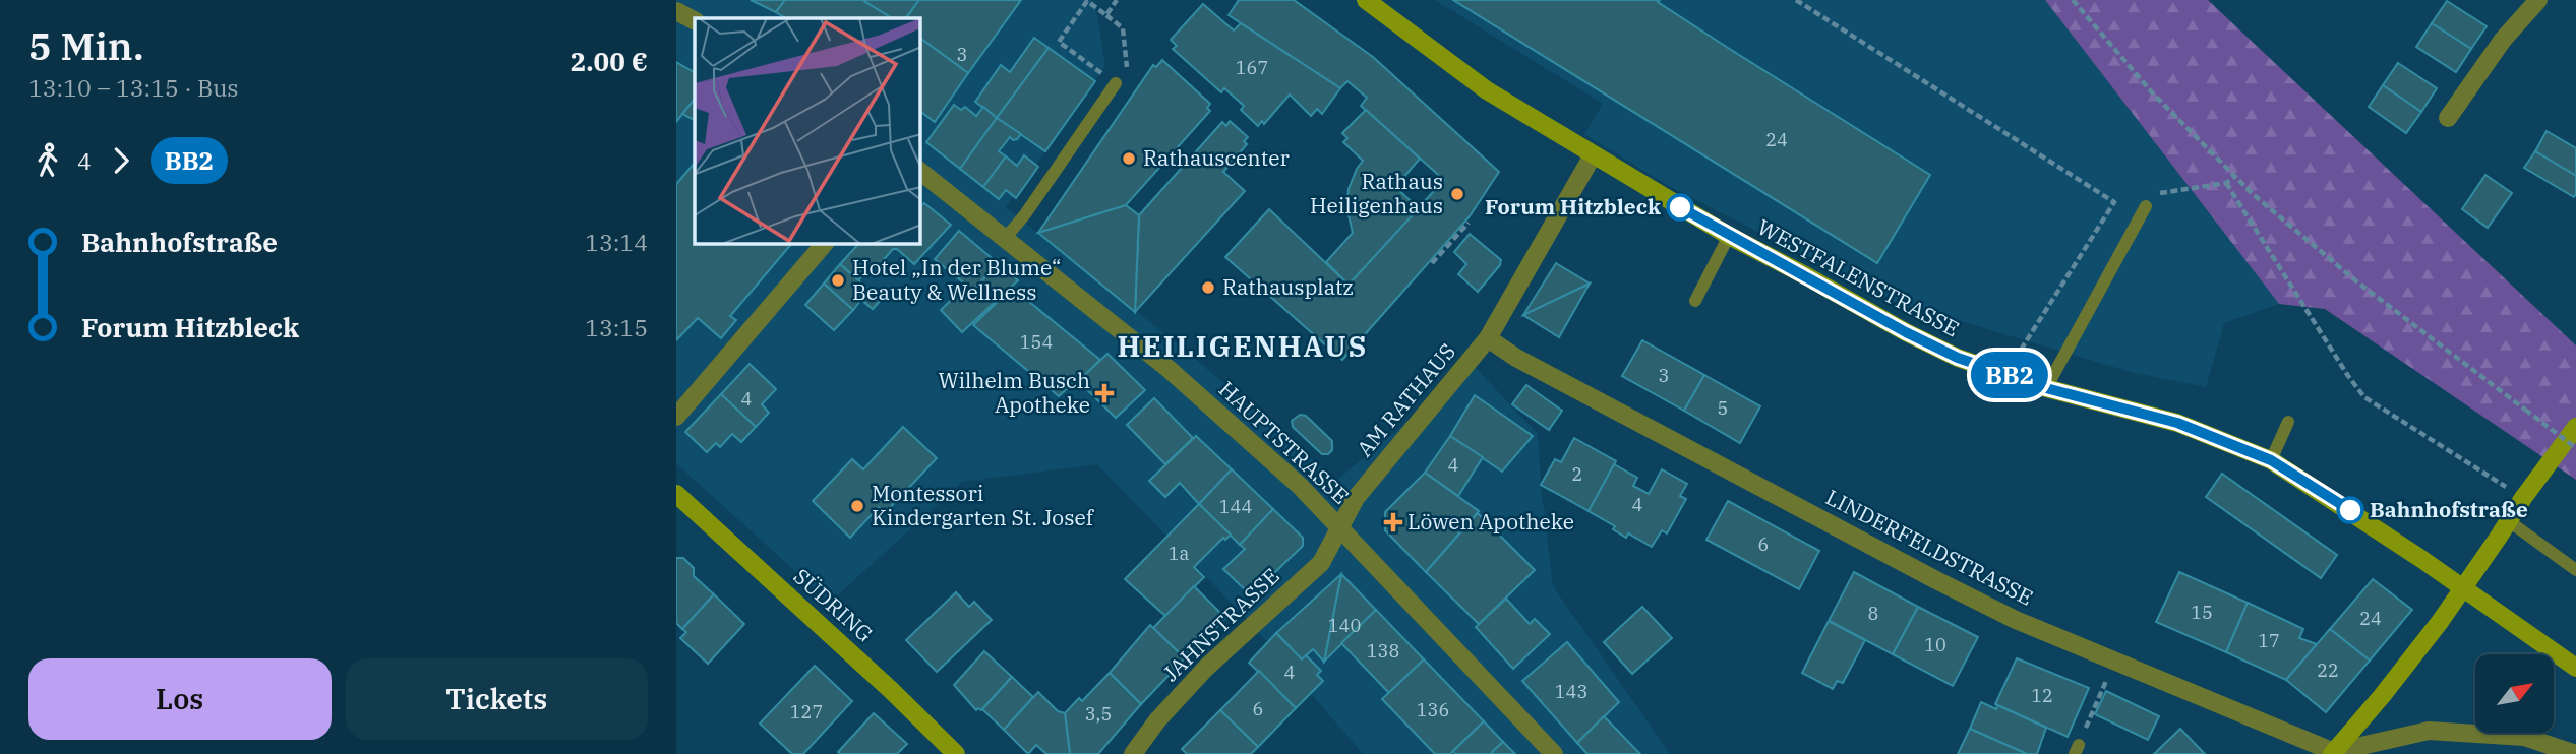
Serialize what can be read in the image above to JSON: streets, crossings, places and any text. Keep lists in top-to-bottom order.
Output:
{
  "streets": {
    "street": [
      "WESTFALENSTRASSE",
      "AM RATHAUS",
      "HAUPTSTRASSE",
      "LINDERFELDSTRASSE",
      "SÜDRING",
      "JAHNSTRASSE"
    ]
  },
  "crossings": [
    ["WESTFALENSTRASSE", "AM RATHAUS"],
    ["AM RATHAUS", "HAUPTSTRASSE"],
    ["AM RATHAUS", "LINDERFELDSTRASSE"],
    ["AM RATHAUS", "JAHNSTRASSE"],
    ["HAUPTSTRASSE", "JAHNSTRASSE"]
  ],
  "districts": ["HEILIGENHAUS"],
  "places": {
    "other": [
      "Rathauscenter",
      "Rathaus Heiligenhaus",
      "Forum Hitzbleck",
      "Hotel „In der Blume“ Beauty & Wellness",
      "Rathausplatz",
      "Montessori Kindergarten St. Josef",
      "Bahnhofstraße"
    ],
    "health": ["Wilhelm Busch Apotheke", "Löwen Apotheke"]
  },
  "lines": ["bus line BB2"],
  "house_numbers": [
    "3",
    "167",
    "24",
    "154",
    "3",
    "4",
    "5",
    "4",
    "2",
    "4",
    "144",
    "6",
    "1a",
    "15",
    "8",
    "24",
    "140",
    "17",
    "10",
    "138",
    "22",
    "4",
    "143",
    "12",
    "6",
    "136",
    "127",
    "3,5"
  ],
  "north": "top right",
  "page": {
    "heading": ["5 Min.", "13:10 – 13:15 · Bus", "2.00 €"],
    "on_map": "BB2",
    "legs": ["4", "BB2"],
    "list": [
      {
        "name": "Bahnhofstraße",
        "value": "13:14"
      },
      {
        "name": "Forum Hitzbleck",
        "value": "13:15"
      }
    ],
    "buttons": ["Los", "Tickets"]
  }
}
